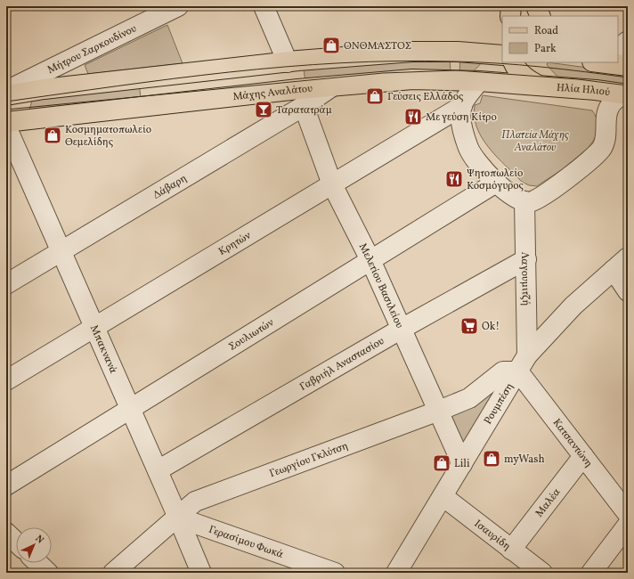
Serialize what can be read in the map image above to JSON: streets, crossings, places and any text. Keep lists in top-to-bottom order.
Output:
{
  "streets": {
    "main road": ["Ηλία Ηλιού", "Μάχης Αναλάτου"],
    "street": [
      "Μήτρου Σαρκουδίνου",
      "Δάβαρη",
      "Κρητών",
      "Λαγουμιτζή",
      "Μελετίου Βασιλείου",
      "Σουλιωτών",
      "Μπακνανά",
      "Γαβριήλ Αναστασίου",
      "Ρουμπέση",
      "Κατσαντώνη",
      "Γεωργίου Γκλύτση",
      "Μαλέα",
      "Ισαυρίδη",
      "Γερασίμου Φωκά"
    ]
  },
  "crossings": [
    ["Ηλία Ηλιού", "Μάχης Αναλάτου"],
    ["Μάχης Αναλάτου", "Δάβαρη"],
    ["Δάβαρη", "Μελετίου Βασιλείου"],
    ["Δάβαρη", "Μπακνανά"],
    ["Κρητών", "Μελετίου Βασιλείου"],
    ["Κρητών", "Μπακνανά"],
    ["Λαγουμιτζή", "Γαβριήλ Αναστασίου"],
    ["Λαγουμιτζή", "Ρουμπέση"],
    ["Λαγουμιτζή", "Κατσαντώνη"],
    ["Λαγουμιτζή", "Γεωργίου Γκλύτση"],
    ["Μελετίου Βασιλείου", "Σουλιωτών"],
    ["Μελετίου Βασιλείου", "Γαβριήλ Αναστασίου"],
    ["Μελετίου Βασιλείου", "Ρουμπέση"],
    ["Μελετίου Βασιλείου", "Γεωργίου Γκλύτση"],
    ["Σουλιωτών", "Μπακνανά"],
    ["Μπακνανά", "Γαβριήλ Αναστασίου"],
    ["Μπακνανά", "Γεωργίου Γκλύτση"],
    ["Μπακνανά", "Γερασίμου Φωκά"],
    ["Ρουμπέση", "Κατσαντώνη"],
    ["Ρουμπέση", "Γεωργίου Γκλύτση"],
    ["Ρουμπέση", "Ισαυρίδη"],
    ["Κατσαντώνη", "Γεωργίου Γκλύτση"],
    ["Κατσαντώνη", "Μαλέα"],
    ["Γεωργίου Γκλύτση", "Γερασίμου Φωκά"],
    ["Μαλέα", "Ισαυρίδη"]
  ],
  "parks": ["Πλατεία Μάχης Αναλάτου"],
  "places": {
    "shop": [
      "ΟΝΟΜΑΣΤΟΣ",
      "Γεύσεις Ελλάδος",
      "Κοσμηματοπωλείο Θεμελίδης",
      "myWash",
      "Lili"
    ],
    "bar": ["Ταρατατράμ"],
    "restaurant": ["Με γεύση Κίτρο", "Ψητοπωλείο Κοσμόγυρος"],
    "supermarket": ["Ok!"]
  },
  "legend": ["Road", "Park"],
  "north": "top right"
}
